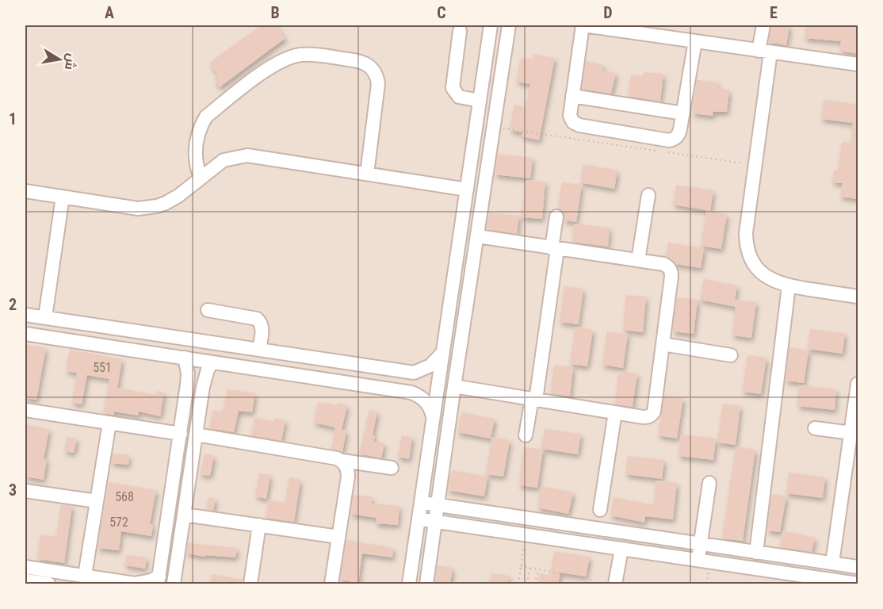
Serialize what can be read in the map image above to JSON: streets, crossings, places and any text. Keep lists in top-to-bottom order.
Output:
{
  "house_numbers": ["551", "568", "572"],
  "north": "right",
  "grid": {
    "columns": [
      "A",
      "B",
      "C",
      "D",
      "E"
    ],
    "rows": ["1", "2", "3"]
  }
}
